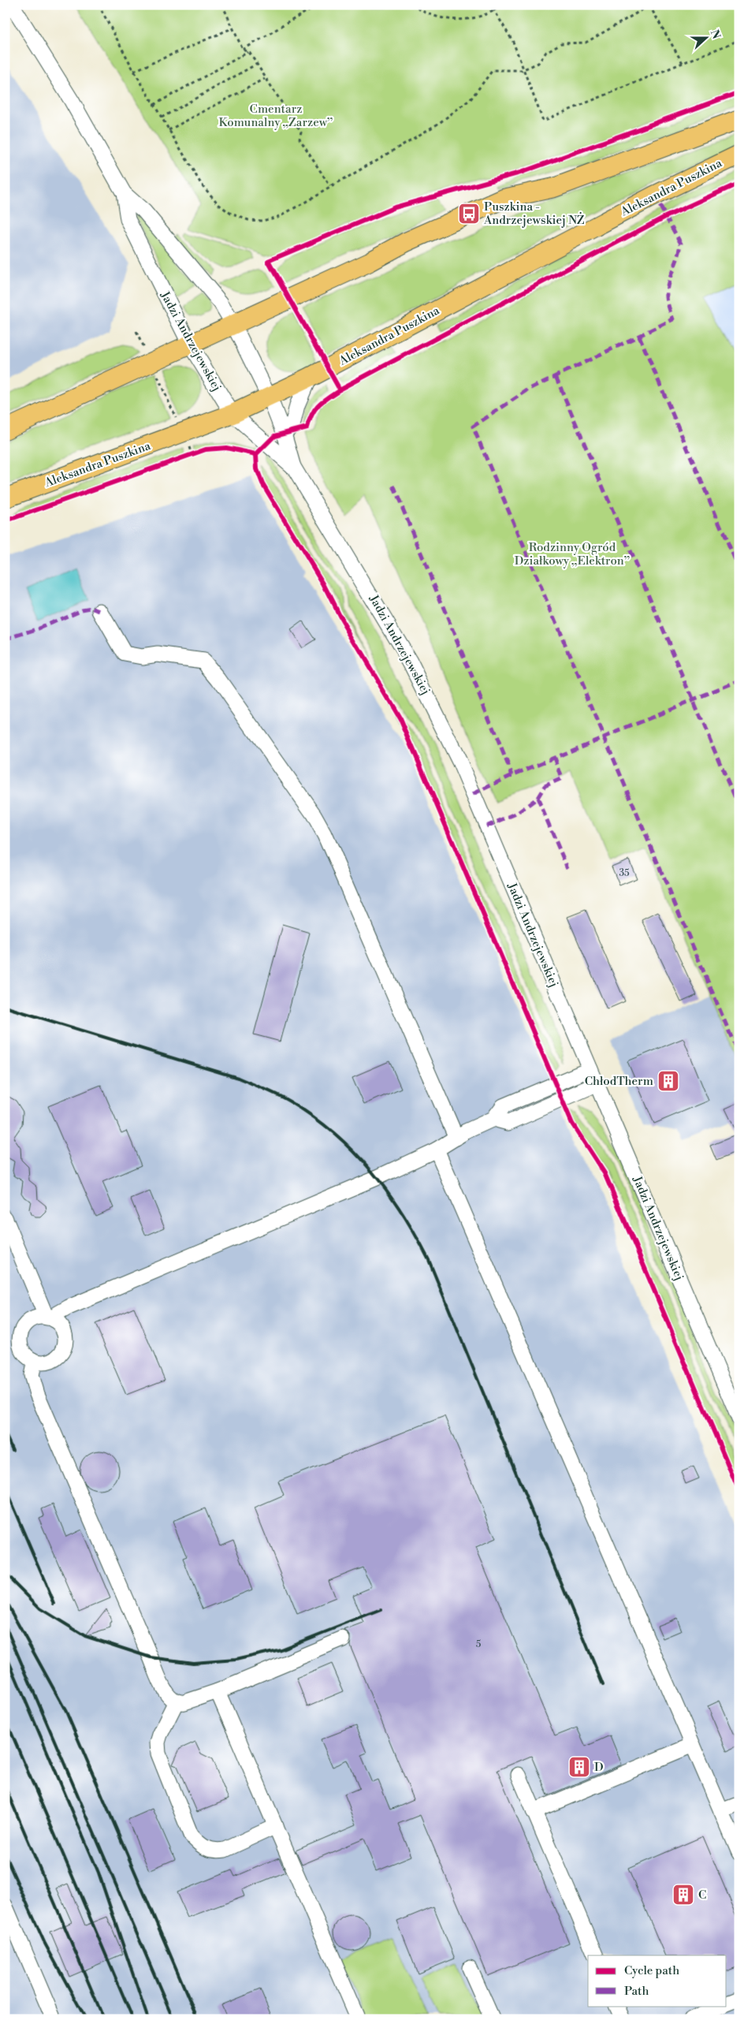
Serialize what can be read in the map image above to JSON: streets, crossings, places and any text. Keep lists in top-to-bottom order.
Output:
{
  "streets": {
    "main road": ["Aleksandra Puszkina"],
    "street": ["Jadzi Andrzejewskiej"]
  },
  "crossings": [
    ["Aleksandra Puszkina", "Jadzi Andrzejewskiej"]
  ],
  "parks": ["Cmentarz Komunalny „Zarzew”", "Rodzinny Ogród Działkowy „Elektron”"],
  "places": {
    "bus stop": ["Puszkina - Andrzejewskiej NŻ"],
    "building": ["ChłodTherm", "D", "C"]
  },
  "house_numbers": ["35", "5"],
  "legend": ["Cycle path", "Path"],
  "north": "right"
}
